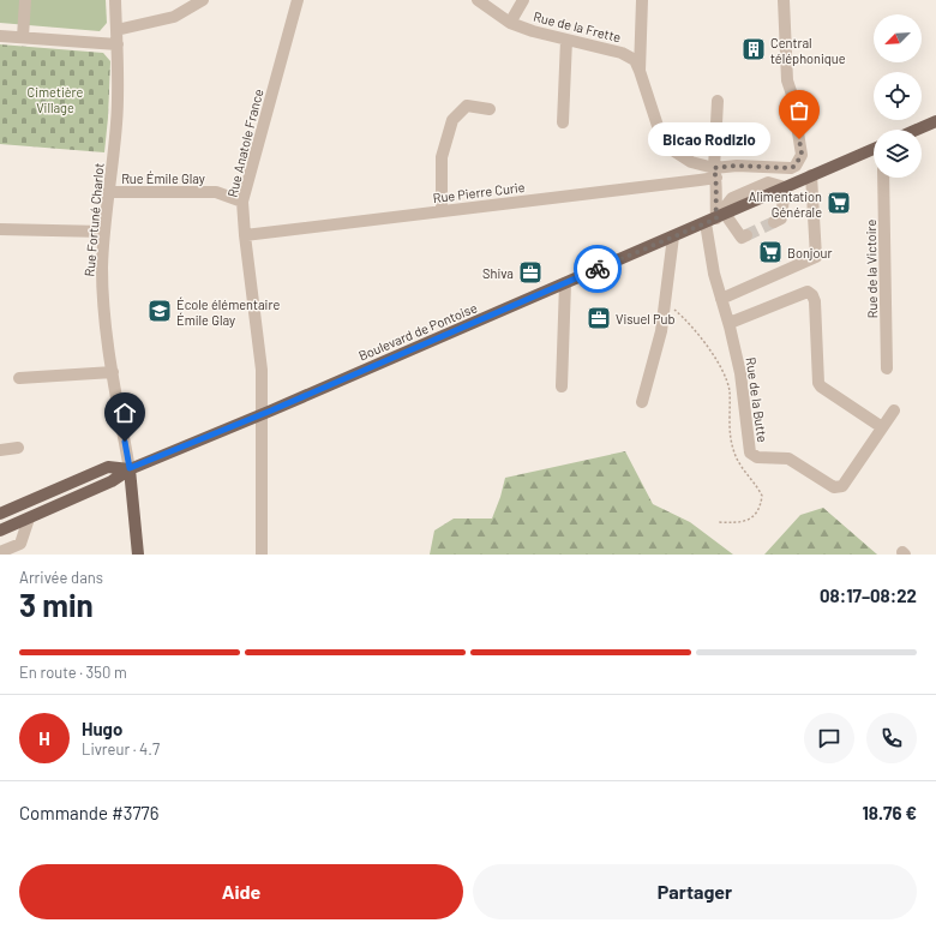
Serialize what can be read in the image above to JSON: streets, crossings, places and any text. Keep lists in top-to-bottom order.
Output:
{
  "streets": {
    "main road": ["Boulevard de Pontoise"],
    "street": [
      "Rue de la Frette",
      "Rue Anatole France",
      "Rue Émile Glay",
      "Rue Pierre Curie",
      "Rue Fortuné Charlot",
      "Rue de la Victoire",
      "Rue de la Butte"
    ]
  },
  "crossings": [
    ["Rue de la Frette", "Rue Pierre Curie"],
    ["Rue de la Frette", "Rue de la Butte"],
    ["Rue Anatole France", "Rue Émile Glay"],
    ["Rue Anatole France", "Rue Pierre Curie"],
    ["Rue Anatole France", "Boulevard de Pontoise"],
    ["Rue Émile Glay", "Rue Fortuné Charlot"],
    ["Rue Pierre Curie", "Rue de la Butte"],
    ["Rue Fortuné Charlot", "Boulevard de Pontoise"],
    ["Boulevard de Pontoise", "Rue de la Butte"]
  ],
  "parks": ["Cimetière Village"],
  "places": {
    "building": ["Central téléphonique"],
    "other": ["Bicao Rodizio"],
    "supermarket": ["Alimentation Générale", "Bonjour"],
    "office": ["Shiva", "Visuel Pub"],
    "school or university": ["École élémentaire Émile Glay"]
  },
  "north": "bottom left",
  "page": {
    "bubble": "Bicao Rodizio",
    "heading": ["3 min", "Arrivée dans", "08:17–08:22"],
    "panel": [
      "Hugo",
      "Livreur · 4.7",
      "Commande #3776",
      "18.76 €"
    ],
    "bar": "En route · 350 m",
    "round": "H",
    "buttons": ["Aide", "Partager"]
  }
}
